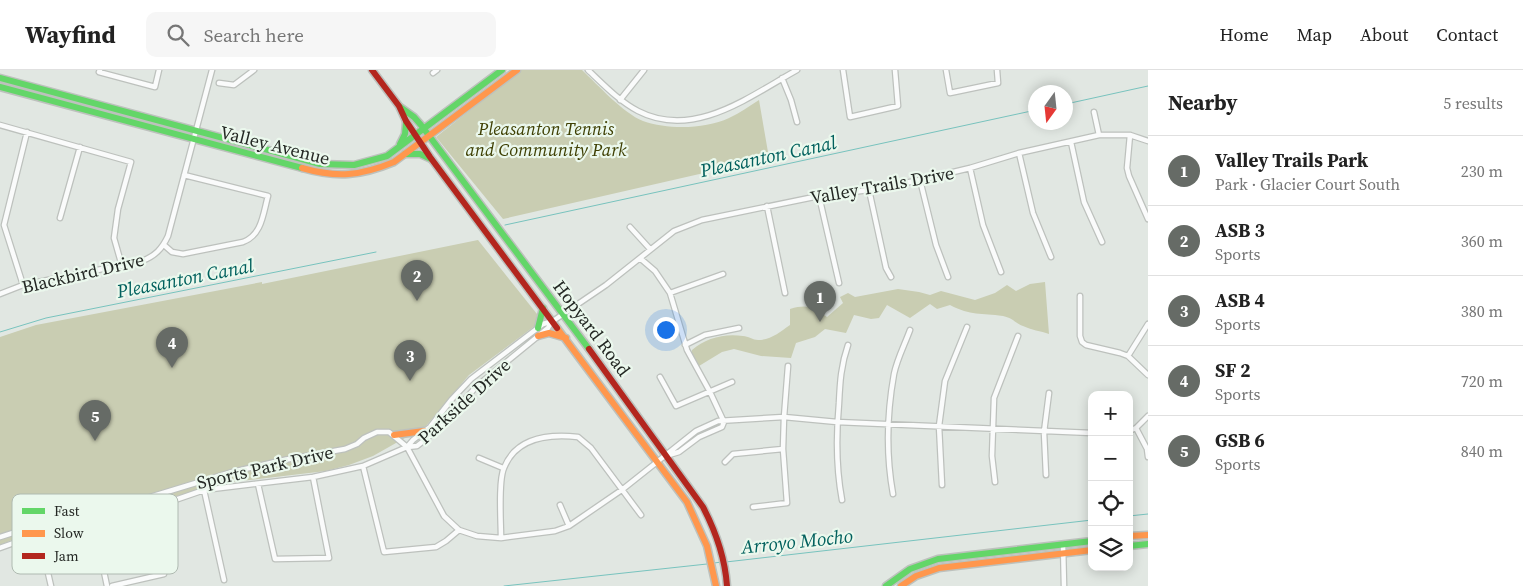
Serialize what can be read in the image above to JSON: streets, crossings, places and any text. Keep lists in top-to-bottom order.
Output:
{
  "streets": {
    "main road": ["Valley Avenue", "Hopyard Road"],
    "street": [
      "Valley Trails Drive",
      "Blackbird Drive",
      "Parkside Drive",
      "Sports Park Drive"
    ]
  },
  "crossings": [
    ["Valley Avenue", "Blackbird Drive"],
    ["Valley Avenue", "Hopyard Road"],
    ["Valley Trails Drive", "Hopyard Road"],
    ["Valley Trails Drive", "Parkside Drive"],
    ["Hopyard Road", "Parkside Drive"]
  ],
  "water": ["Pleasanton Canal", "Arroyo Mocho"],
  "parks": ["Pleasanton Tennis and Community Park"],
  "legend": ["Fast", "Slow", "Jam"],
  "north": "bottom",
  "page": {
    "header": "Wayfind",
    "search": "Search here",
    "nav": [
      "Home",
      "Map",
      "About",
      "Contact"
    ],
    "heading": ["Nearby", "5 results"],
    "list": [
      {
        "mark": "1",
        "name": "Valley Trails Park",
        "note": "Park · Glacier Court South",
        "value": "230 m"
      },
      {
        "mark": "2",
        "name": "ASB 3",
        "note": "Sports",
        "value": "360 m"
      },
      {
        "mark": "3",
        "name": "ASB 4",
        "note": "Sports",
        "value": "380 m"
      },
      {
        "mark": "4",
        "name": "SF 2",
        "note": "Sports",
        "value": "720 m"
      },
      {
        "mark": "5",
        "name": "GSB 6",
        "note": "Sports",
        "value": "840 m"
      }
    ],
    "pins": [
      "2",
      "1",
      "4",
      "3",
      "5"
    ],
    "map_buttons": ["+", "−"]
  }
}
